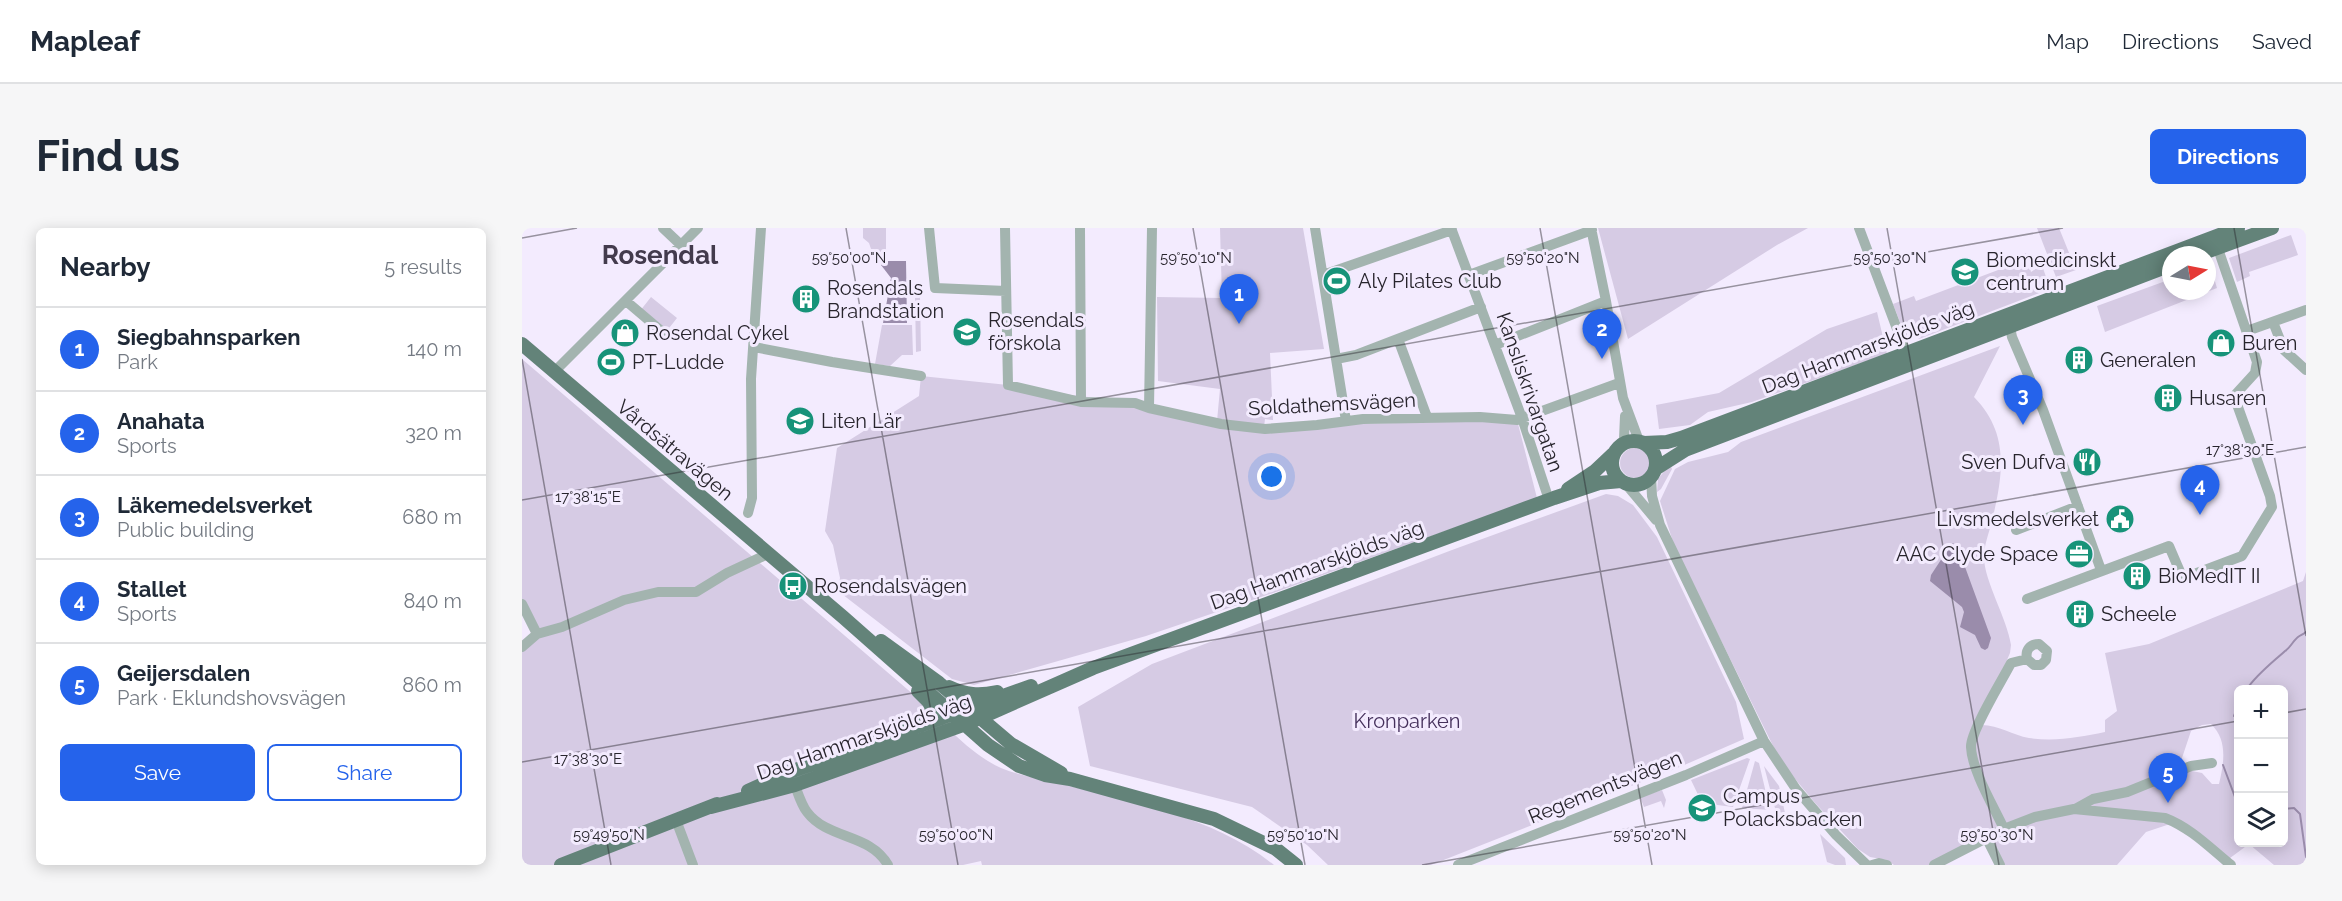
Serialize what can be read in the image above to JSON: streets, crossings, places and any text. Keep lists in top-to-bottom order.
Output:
{
  "streets": {
    "main road": ["Dag Hammarskjölds väg", "Vårdsätravägen"],
    "street": ["Kansliskrivargatan", "Soldathemsvägen", "Regementsvägen"]
  },
  "crossings": [
    ["Dag Hammarskjölds väg", "Kansliskrivargatan"],
    ["Dag Hammarskjölds väg", "Vårdsätravägen"],
    ["Kansliskrivargatan", "Soldathemsvägen"]
  ],
  "districts": ["Rosendal"],
  "parks": ["Kronparken"],
  "places": {
    "school or university": [
      "Biomedicinskt centrum",
      "Rosendals förskola",
      "Liten Lär",
      "Campus Polacksbacken"
    ],
    "sports": ["Aly Pilates Club", "PT-Ludde"],
    "building": [
      "Rosendals Brandstation",
      "Generalen",
      "Husaren",
      "BioMedIT II",
      "Scheele"
    ],
    "shop": ["Rosendal Cykel", "Buren"],
    "restaurant": ["Sven Dufva"],
    "public building": ["Livsmedelsverket"],
    "office": ["AAC Clyde Space"],
    "bus stop": ["Rosendalsvägen"]
  },
  "north": "right",
  "page": {
    "header": "Mapleaf",
    "nav": ["Map", "Directions", "Saved"],
    "buttons": [
      "Directions",
      ["Save", "Share"]
    ],
    "title": "Find us",
    "heading": ["Nearby", "5 results"],
    "pins": [
      "1",
      "2",
      "3",
      "4",
      "5"
    ],
    "list": [
      {
        "mark": "1",
        "name": "Siegbahnsparken",
        "note": "Park",
        "value": "140 m"
      },
      {
        "mark": "2",
        "name": "Anahata",
        "note": "Sports",
        "value": "320 m"
      },
      {
        "mark": "3",
        "name": "Läkemedelsverket",
        "note": "Public building",
        "value": "680 m"
      },
      {
        "mark": "4",
        "name": "Stallet",
        "note": "Sports",
        "value": "840 m"
      },
      {
        "mark": "5",
        "name": "Geijersdalen",
        "note": "Park · Eklundshovsvägen",
        "value": "860 m"
      }
    ],
    "map_buttons": ["+", "−"]
  },
  "coordinates": [
    "59°50'00\"N",
    "59°50'10\"N",
    "59°50'20\"N",
    "59°50'30\"N",
    "17°38'30\"E",
    "17°38'15\"E",
    "59°49'50\"N"
  ]
}
